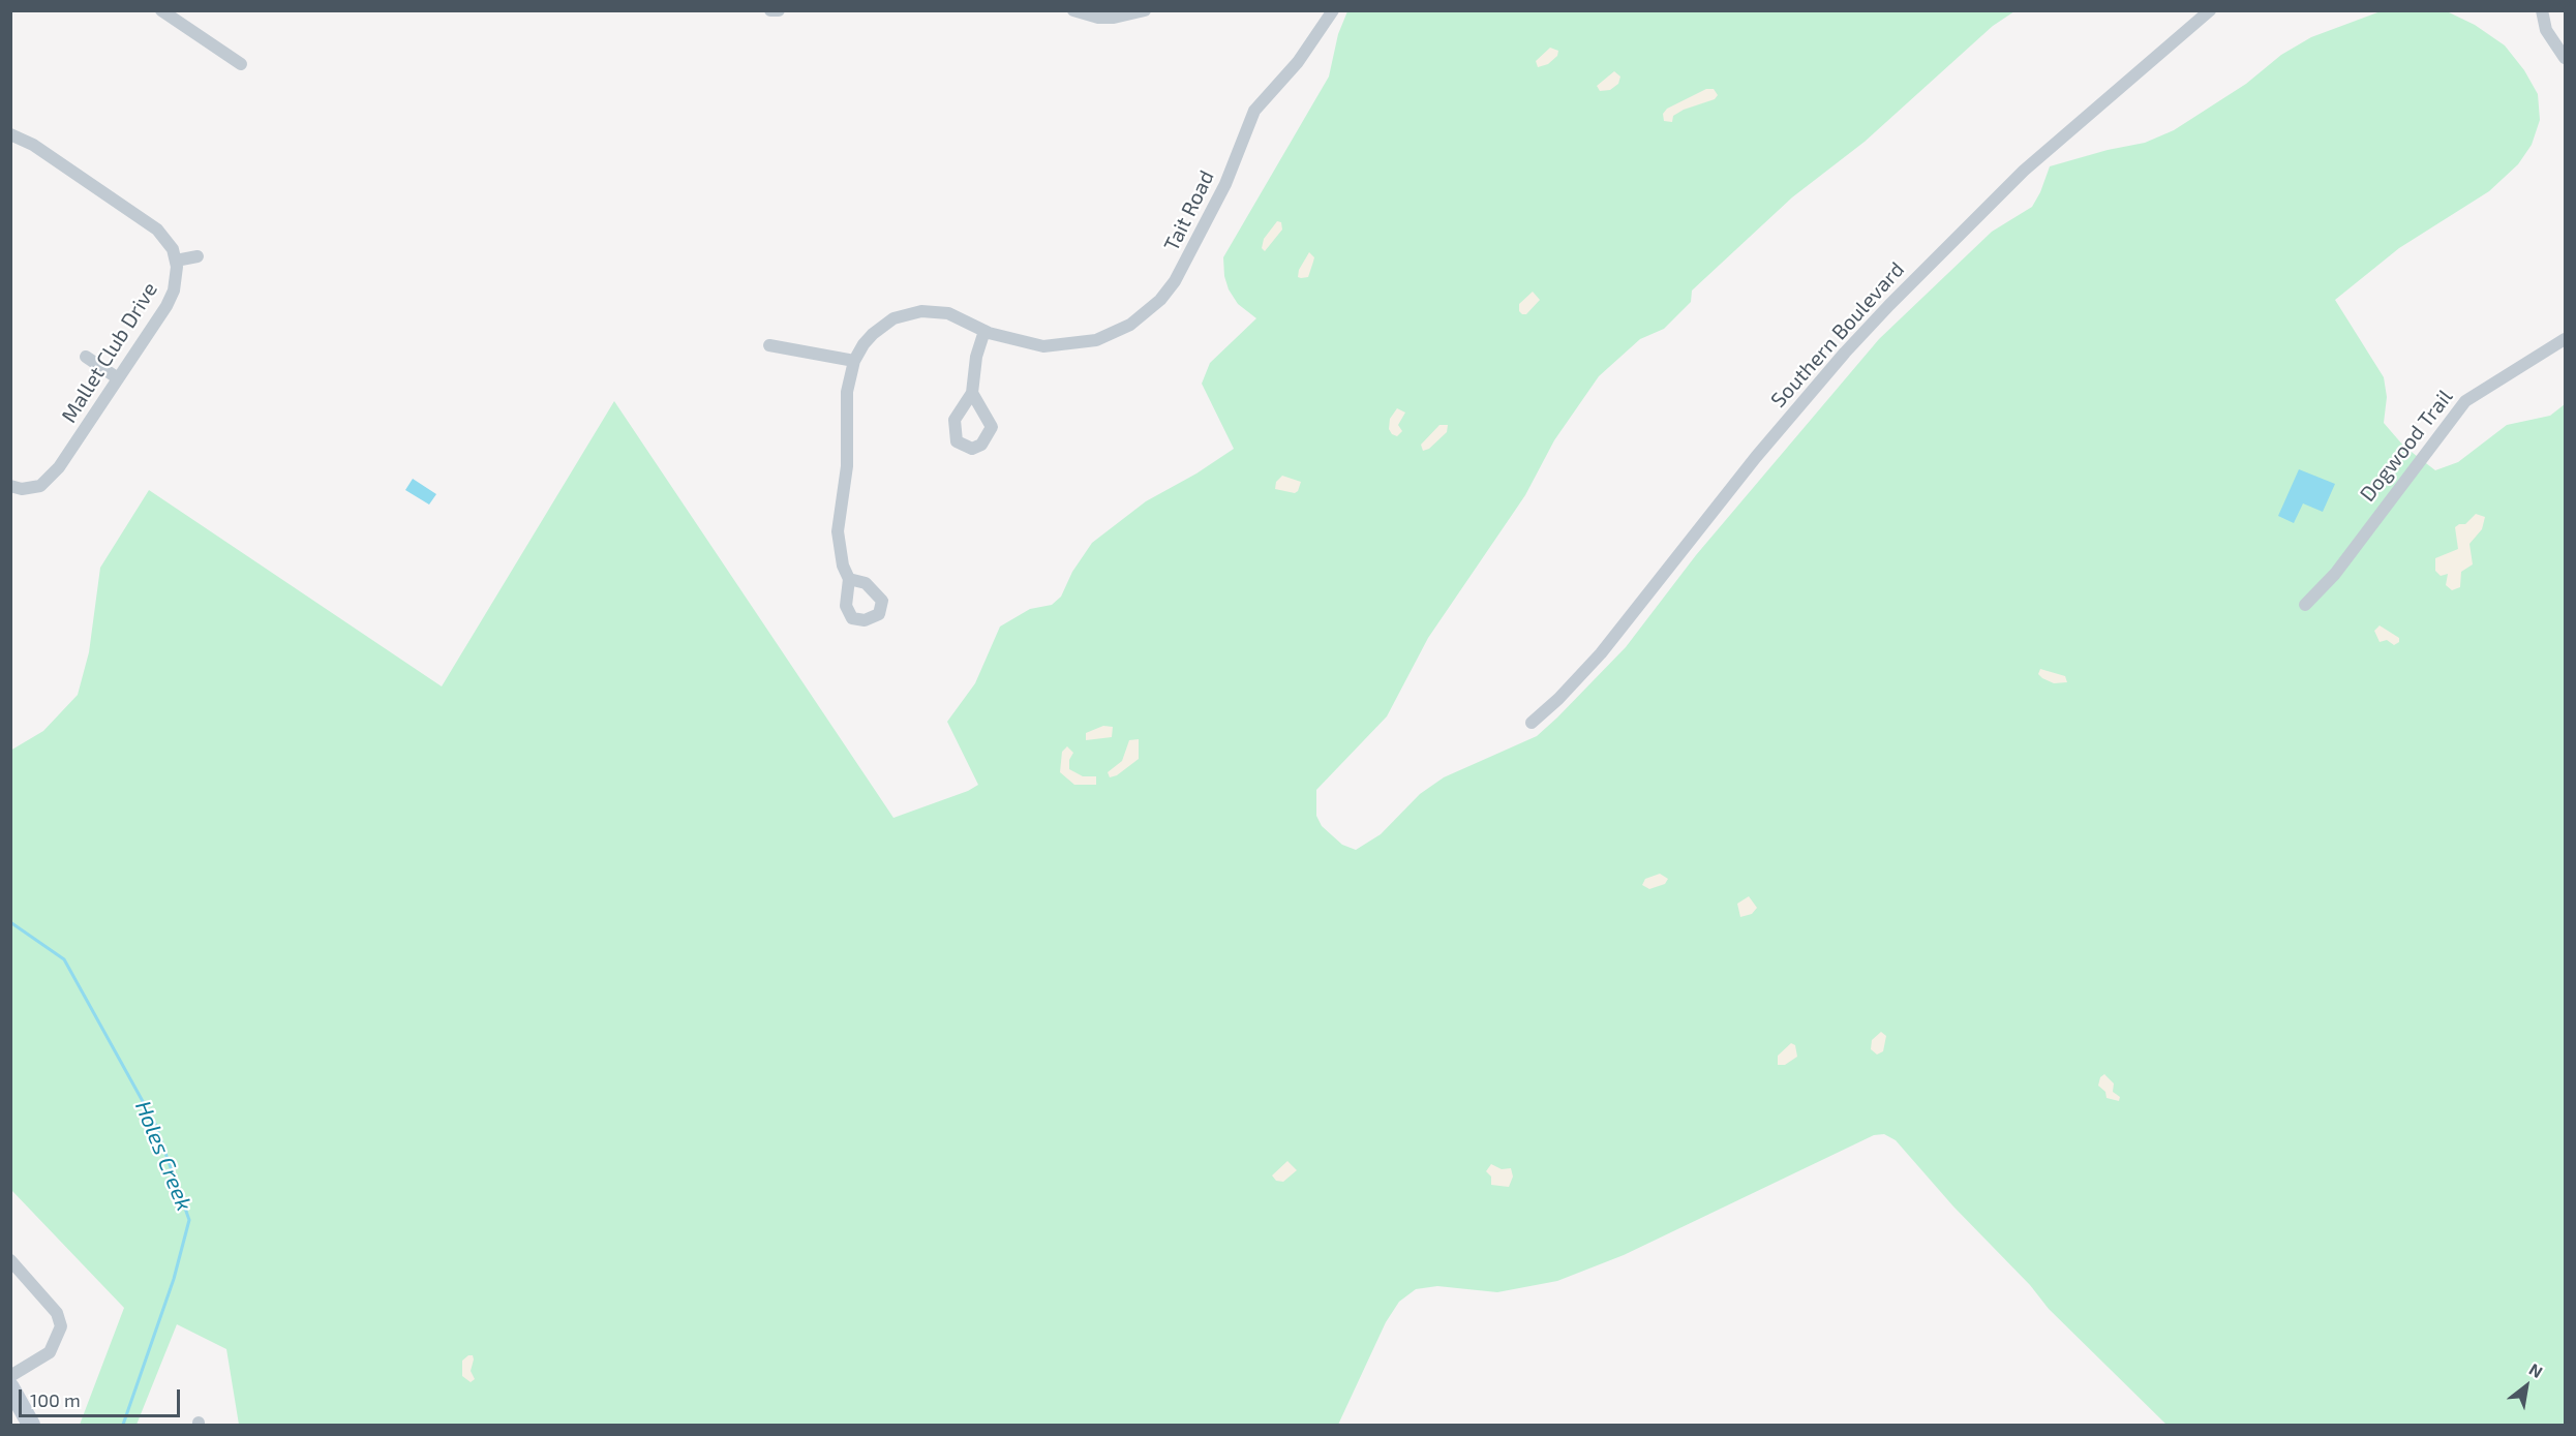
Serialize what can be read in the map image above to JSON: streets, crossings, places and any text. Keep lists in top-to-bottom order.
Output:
{
  "streets": {
    "street": [
      "Tait Road",
      "Southern Boulevard",
      "Mallet Club Drive",
      "Dogwood Trail"
    ]
  },
  "water": ["Holes Creek"],
  "scale_bar": "100 m",
  "north": "top right"
}
